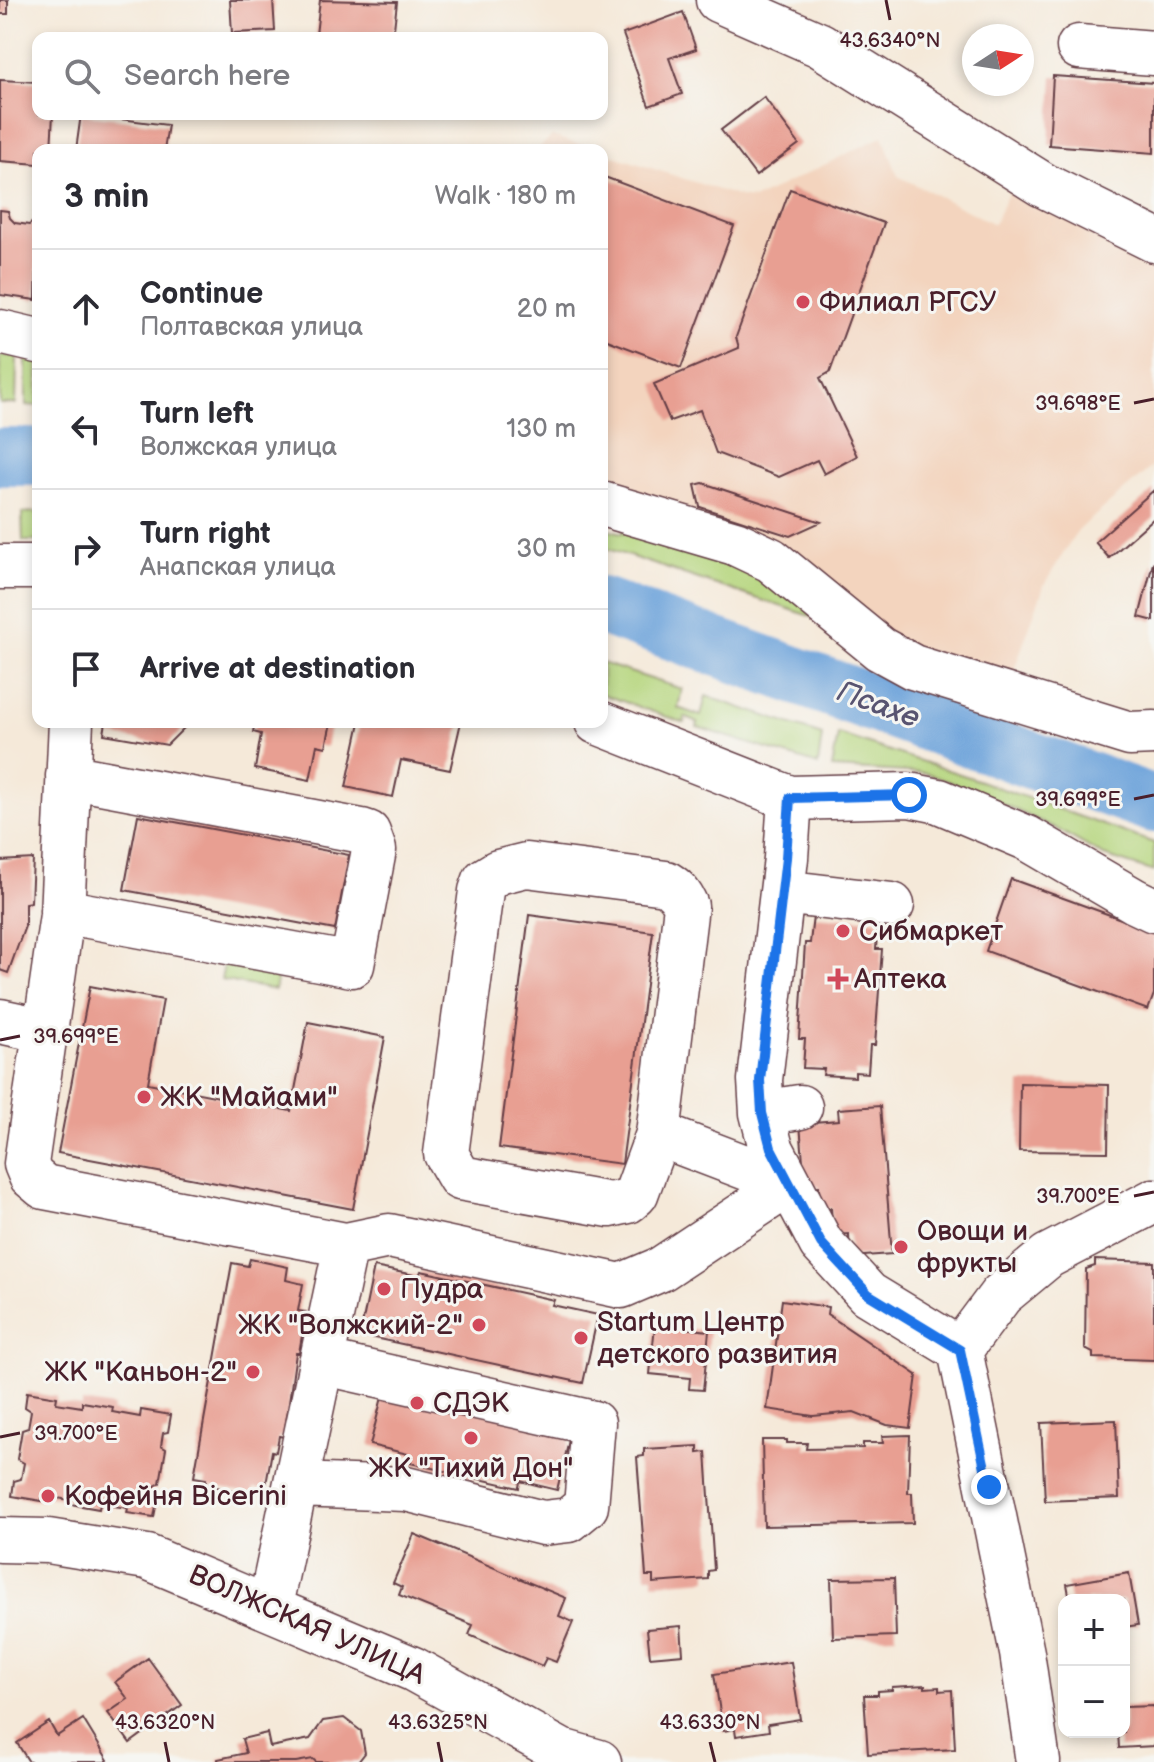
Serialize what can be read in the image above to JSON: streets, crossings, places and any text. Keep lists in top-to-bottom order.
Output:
{
  "streets": {
    "street": ["ВОЛЖСКАЯ УЛИЦА"]
  },
  "water": ["Псахе"],
  "places": {
    "other": [
      "Филиал РГСУ",
      "Сибмаркет",
      "ЖК \"Майами\"",
      "Овощи и фрукты",
      "Пудра",
      "ЖК \"Волжский-2\"",
      "Startum Центр детского развития",
      "ЖК \"Каньон-2\"",
      "СДЭК",
      "ЖК \"Тихий Дон\"",
      "Кофейня Bicerini"
    ],
    "health": ["Аптека"]
  },
  "north": "right",
  "page": {
    "search": "Search here",
    "heading": ["3 min", "Walk · 180 m"],
    "list": [
      ["Continue", "Полтавская улица", "20 m"],
      ["Turn left", "Волжская улица", "130 m"],
      ["Turn right", "Анапская улица", "30 m"],
      "Arrive at destination"
    ],
    "map_buttons": ["+", "−"]
  },
  "coordinates": [
    "43.6340°N",
    "39.698°E",
    "39.699°E",
    "39.700°E",
    "43.6320°N",
    "43.6325°N",
    "43.6330°N"
  ]
}
